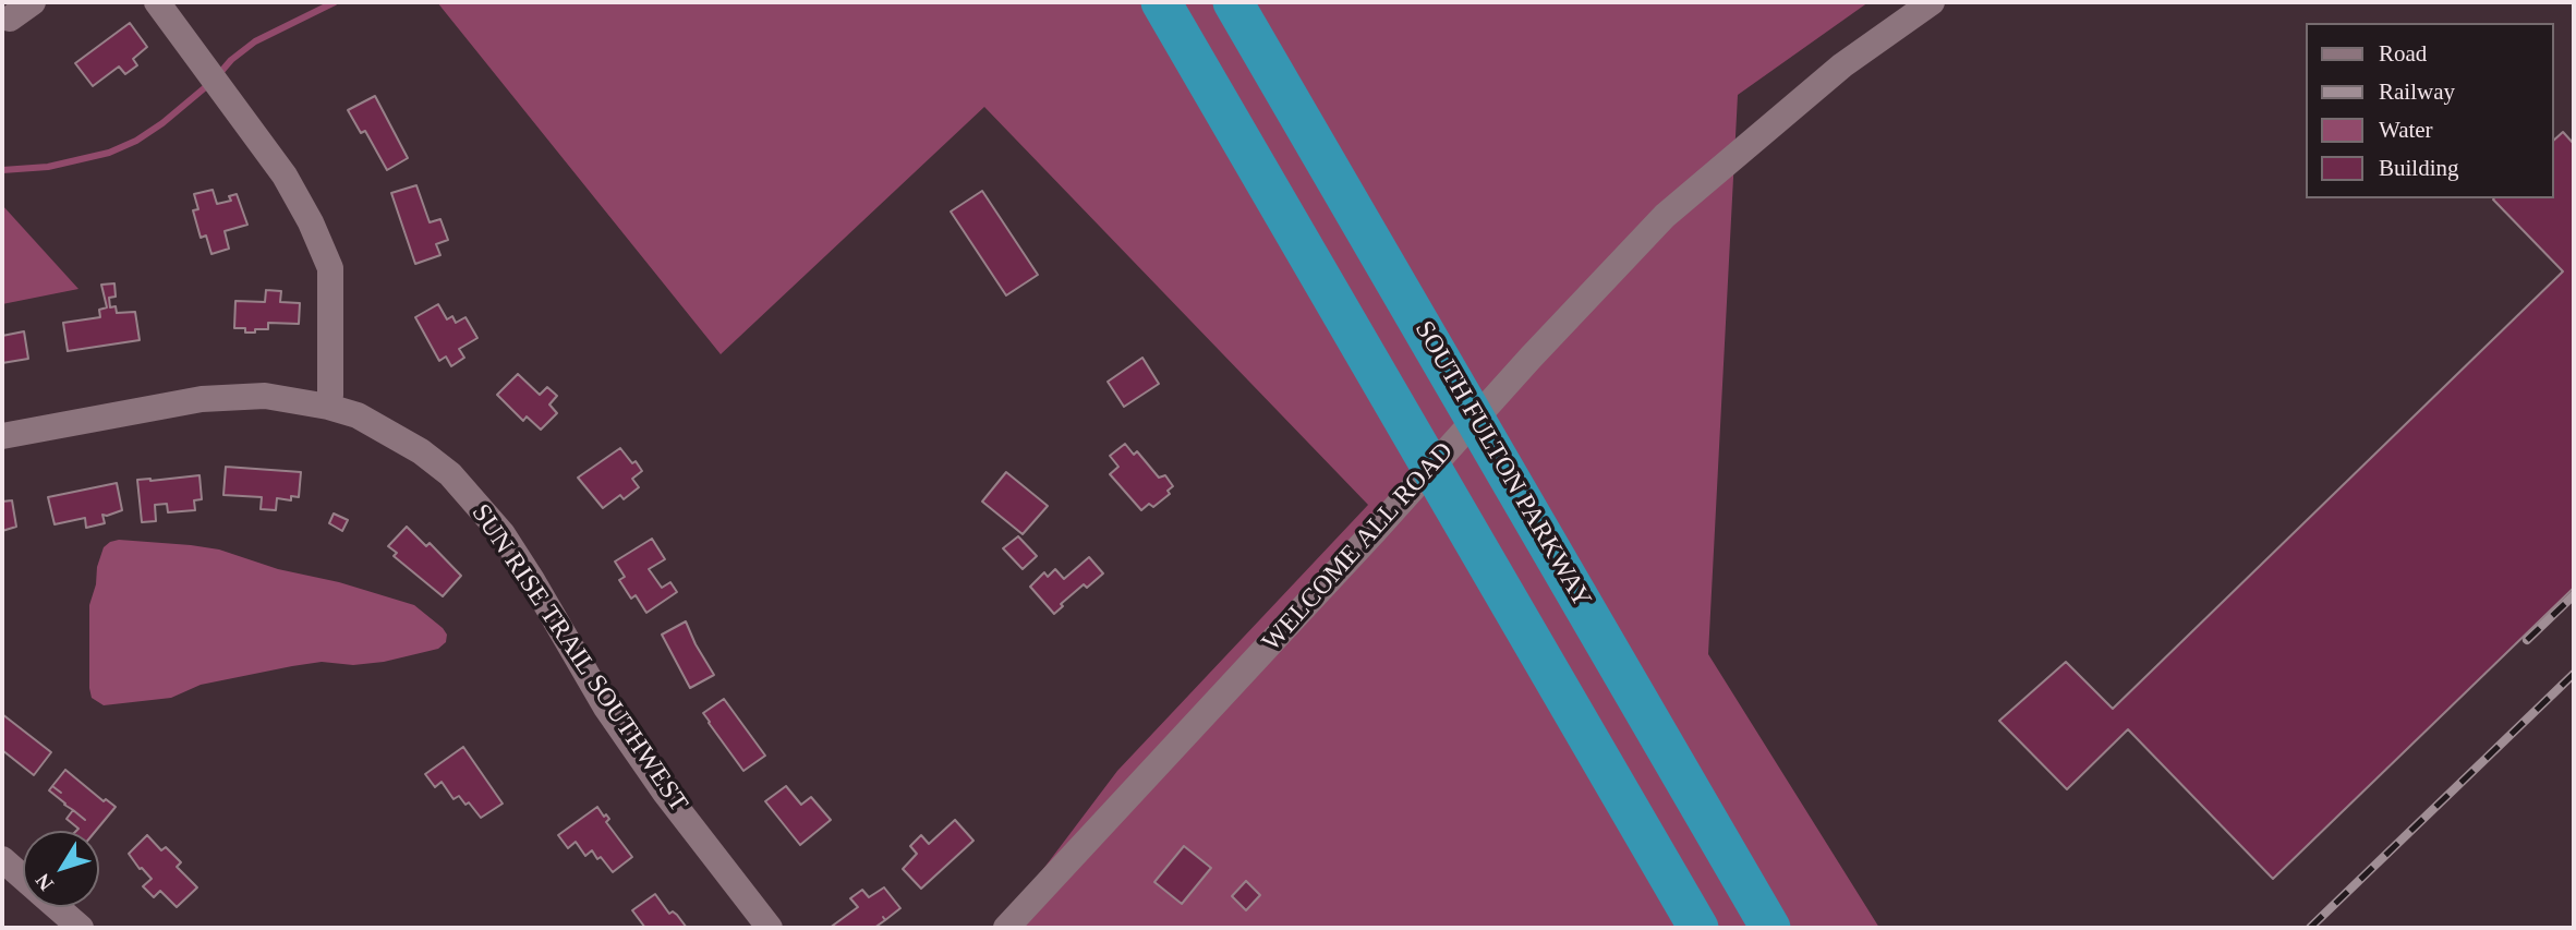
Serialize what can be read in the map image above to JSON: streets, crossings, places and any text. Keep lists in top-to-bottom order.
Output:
{
  "streets": {
    "highway": ["SOUTH FULTON PARKWAY"],
    "street": ["WELCOME ALL ROAD", "SUN RISE TRAIL SOUTHWEST"]
  },
  "legend": [
    "Road",
    "Railway",
    "Water",
    "Building"
  ],
  "north": "bottom left"
}
